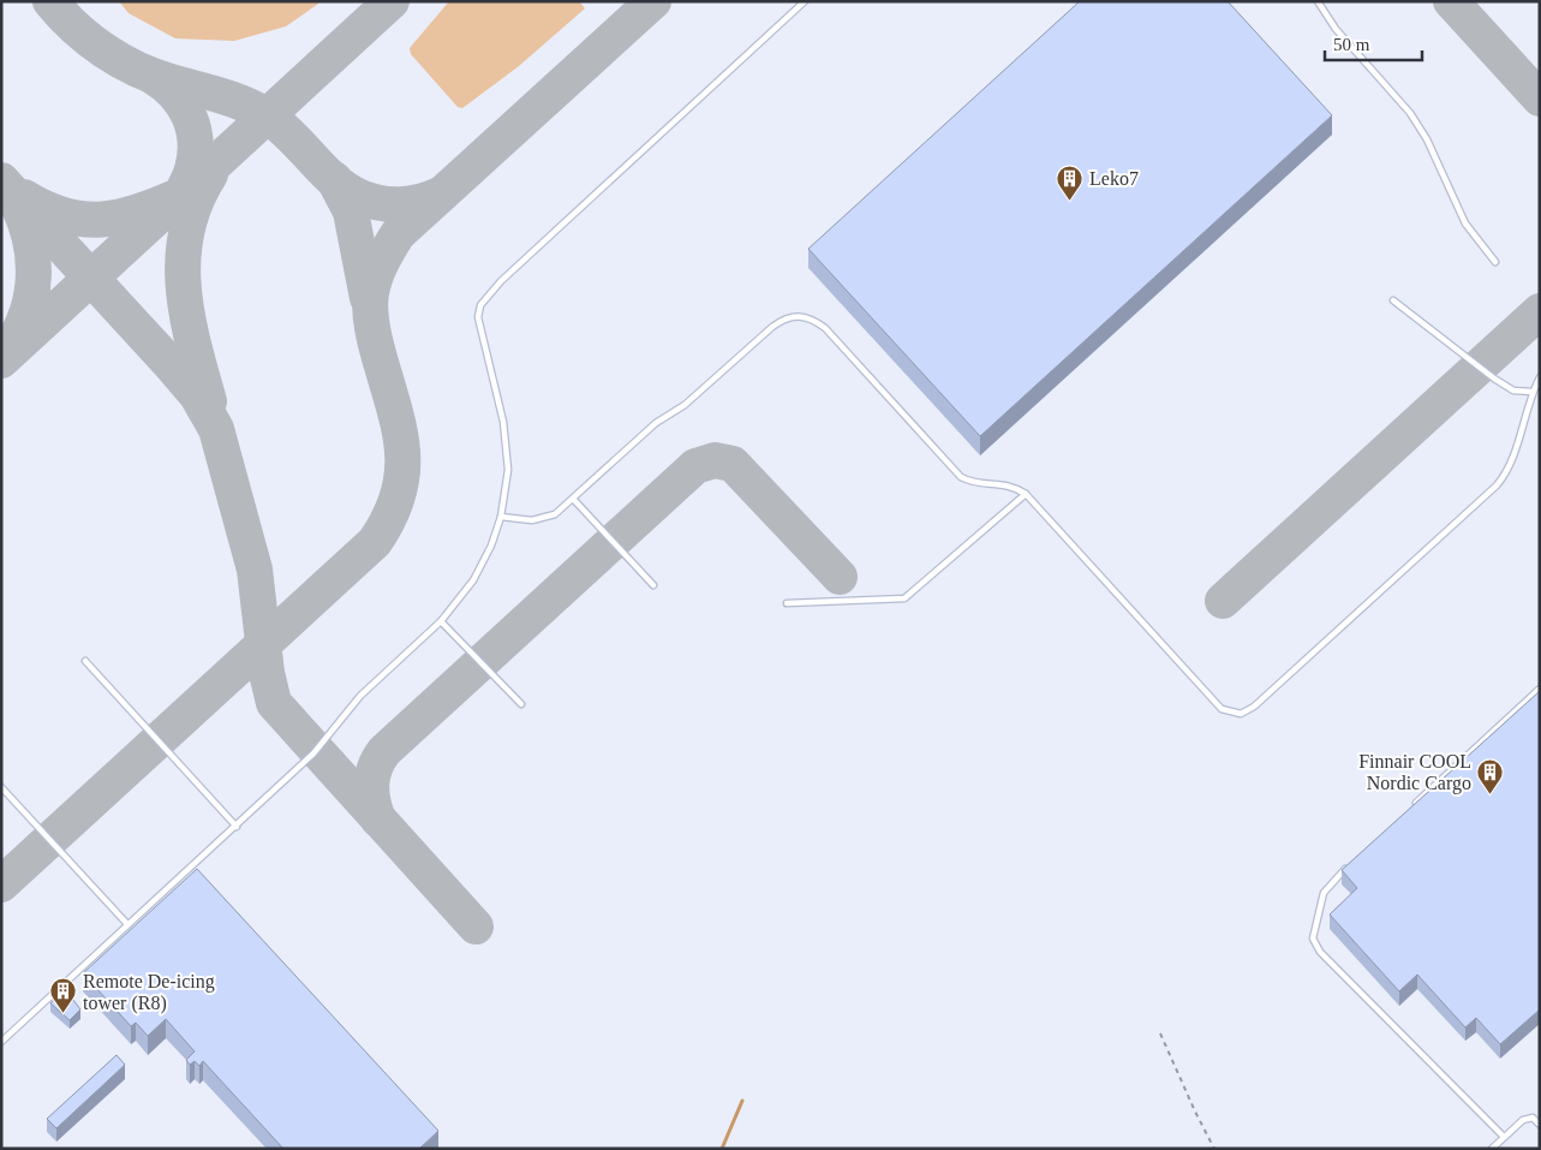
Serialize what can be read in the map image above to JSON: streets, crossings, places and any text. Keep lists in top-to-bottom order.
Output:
{
  "places": {
    "building": ["Leko7", "Finnair COOL Nordic Cargo", "Remote De-icing tower (R8)"]
  },
  "scale_bar": "50 m"
}
